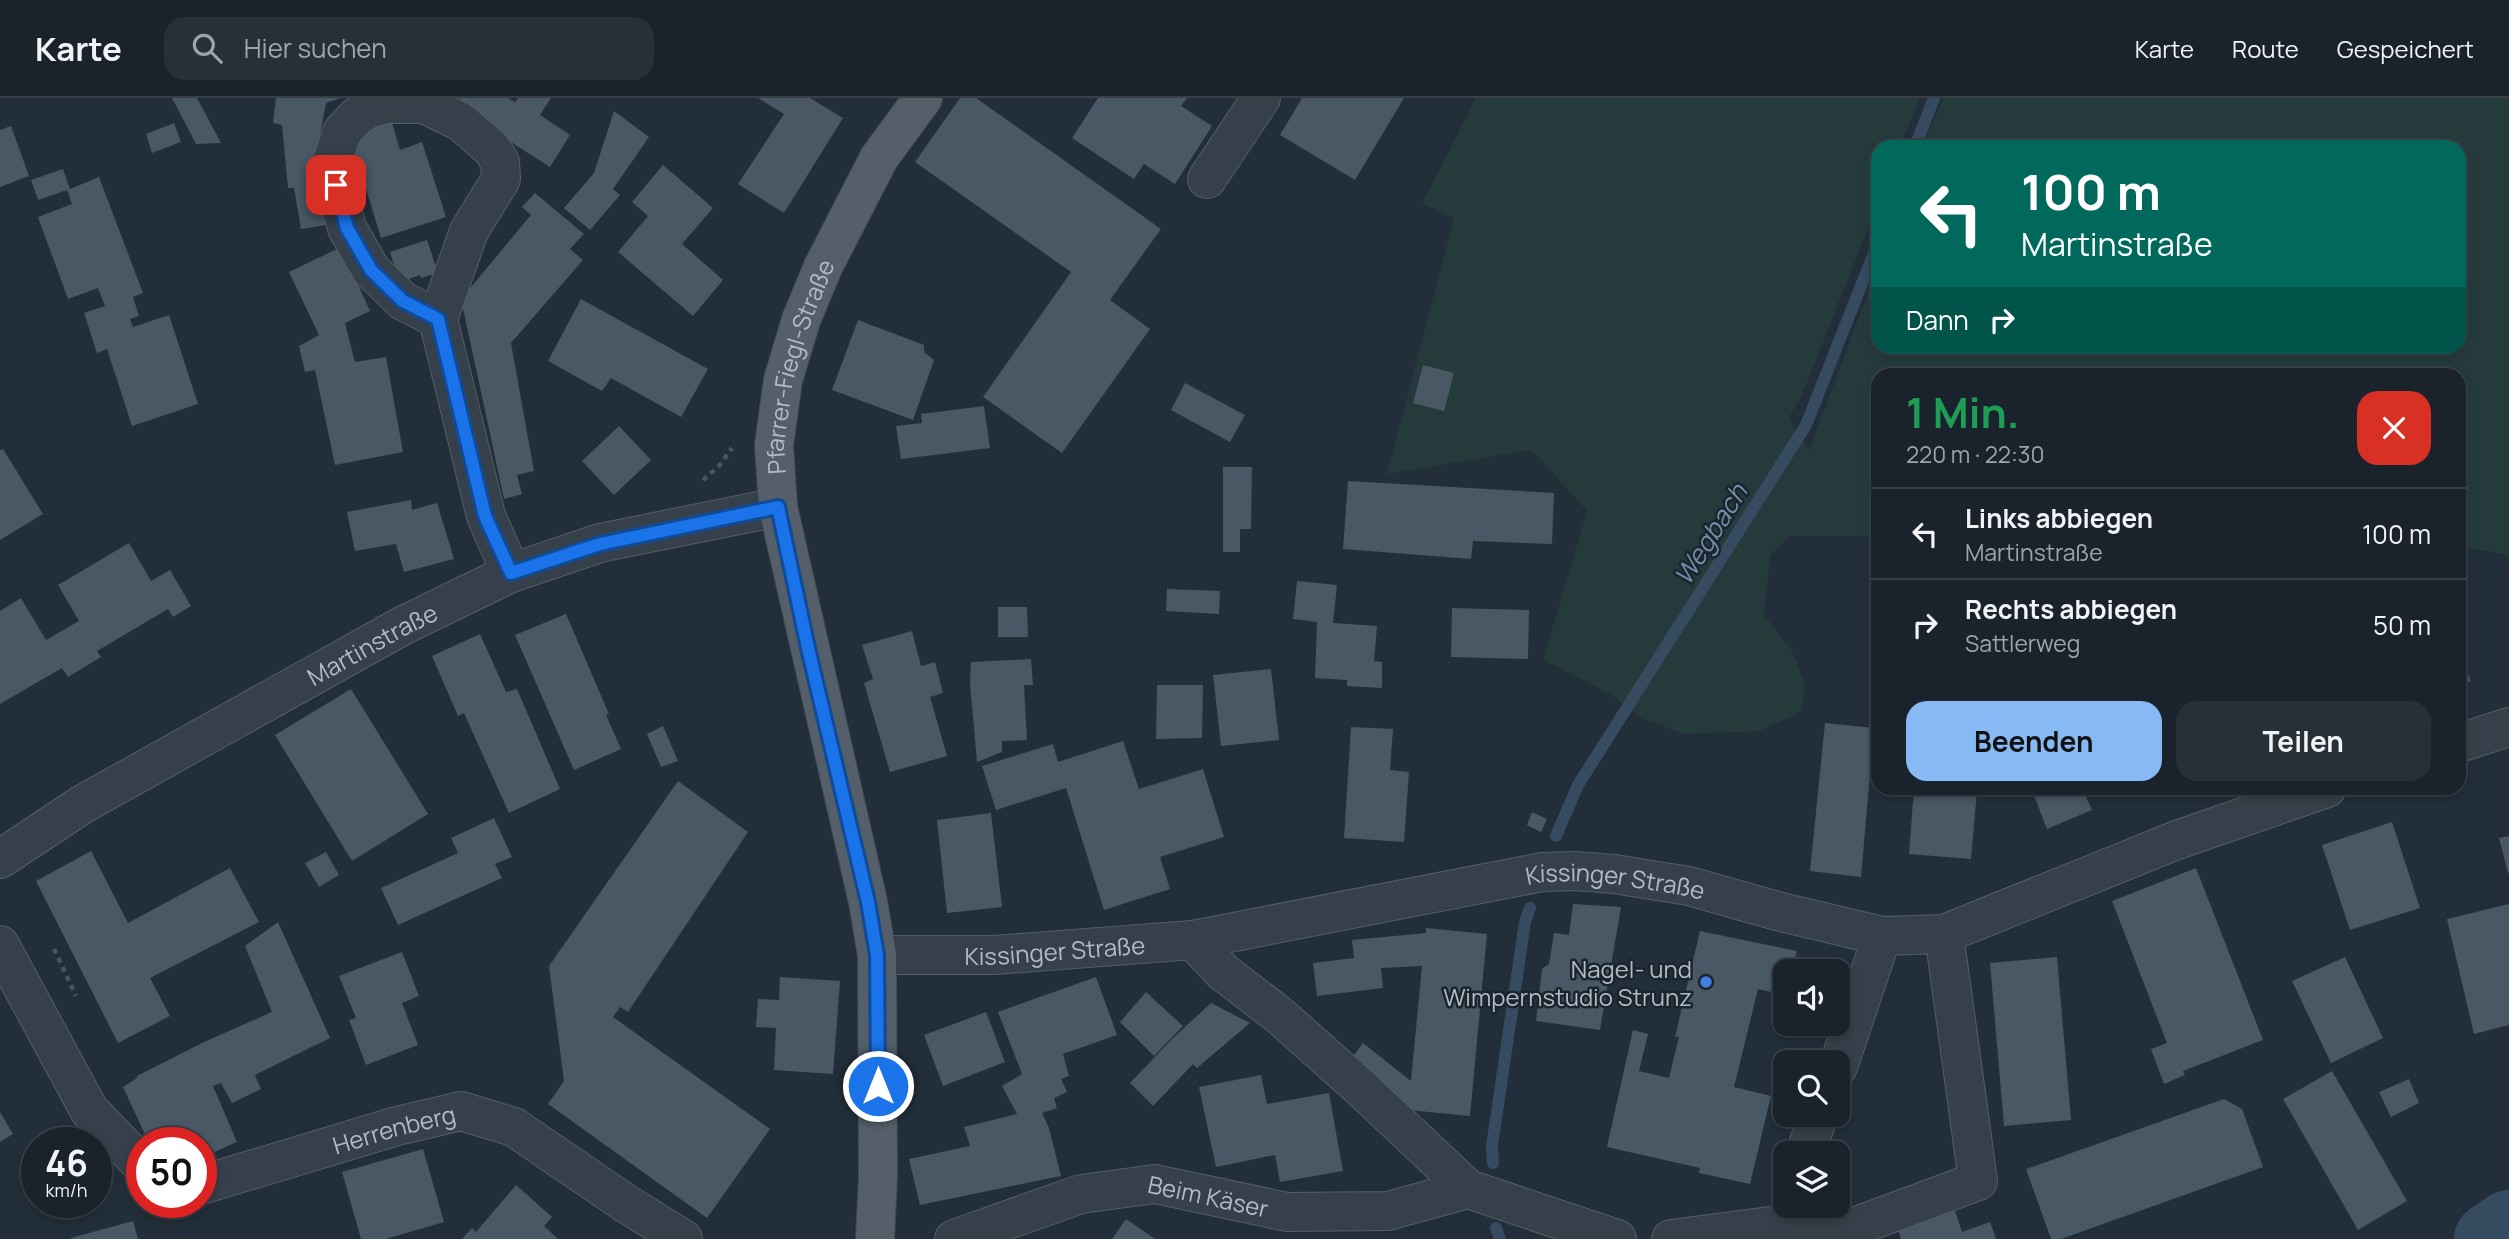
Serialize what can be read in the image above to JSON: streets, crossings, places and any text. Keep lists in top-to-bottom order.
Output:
{
  "streets": {
    "main road": ["Pfarrer-Fiegl-Straße"],
    "street": [
      "Martinstraße",
      "Kissinger Straße",
      "Herrenberg",
      "Beim Käser"
    ]
  },
  "crossings": [
    ["Pfarrer-Fiegl-Straße", "Martinstraße"],
    ["Pfarrer-Fiegl-Straße", "Kissinger Straße"]
  ],
  "water": ["Wegbach"],
  "places": ["Nagel- und Wimpernstudio Strunz"],
  "page": {
    "header": "Karte",
    "search": "Hier suchen",
    "nav": ["Karte", "Route", "Gespeichert"],
    "turn": ["100 m", "Martinstraße"],
    "then": "Dann",
    "heading": ["1 Min.", "220 m · 22:30"],
    "list": [
      {
        "name": "Links abbiegen",
        "note": "Martinstraße",
        "value": "100 m"
      },
      {
        "name": "Rechts abbiegen",
        "note": "Sattlerweg",
        "value": "50 m"
      }
    ],
    "buttons": ["Beenden", "Teilen"],
    "speed": "46 km/h",
    "limit": "50"
  }
}
